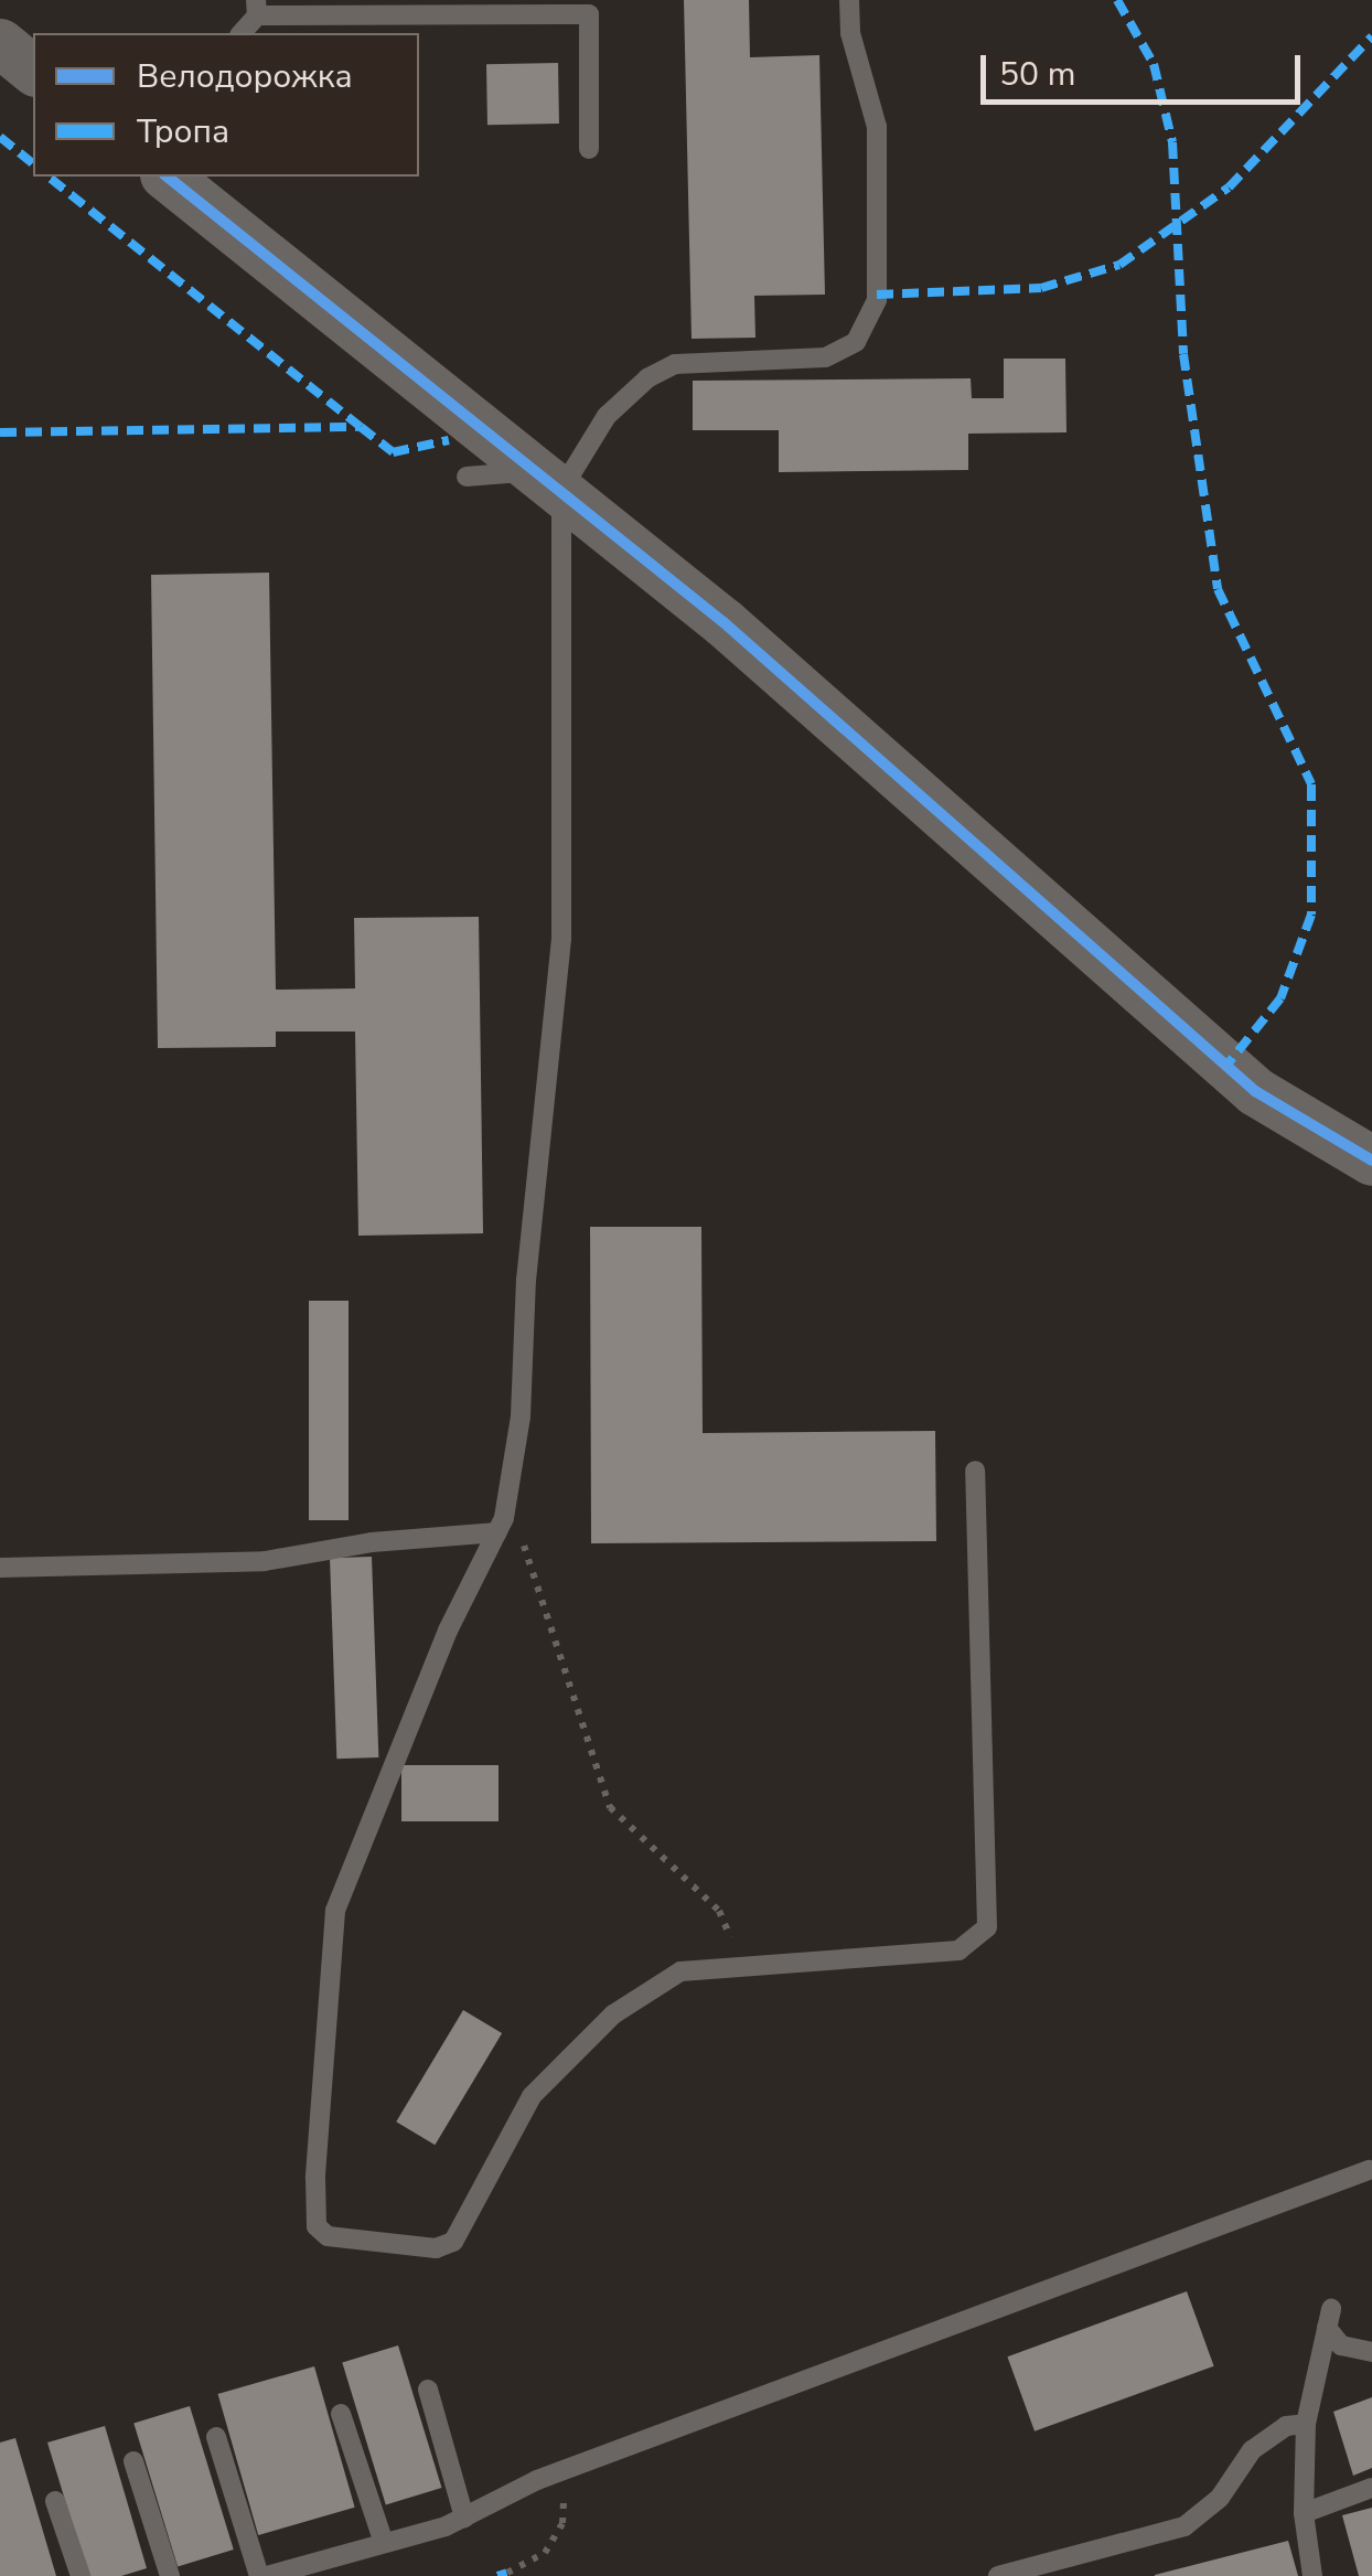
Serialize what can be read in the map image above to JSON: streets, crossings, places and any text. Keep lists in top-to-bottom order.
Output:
{
  "legend": ["Велодорожка", "Тропа"],
  "scale_bar": "50 m"
}
